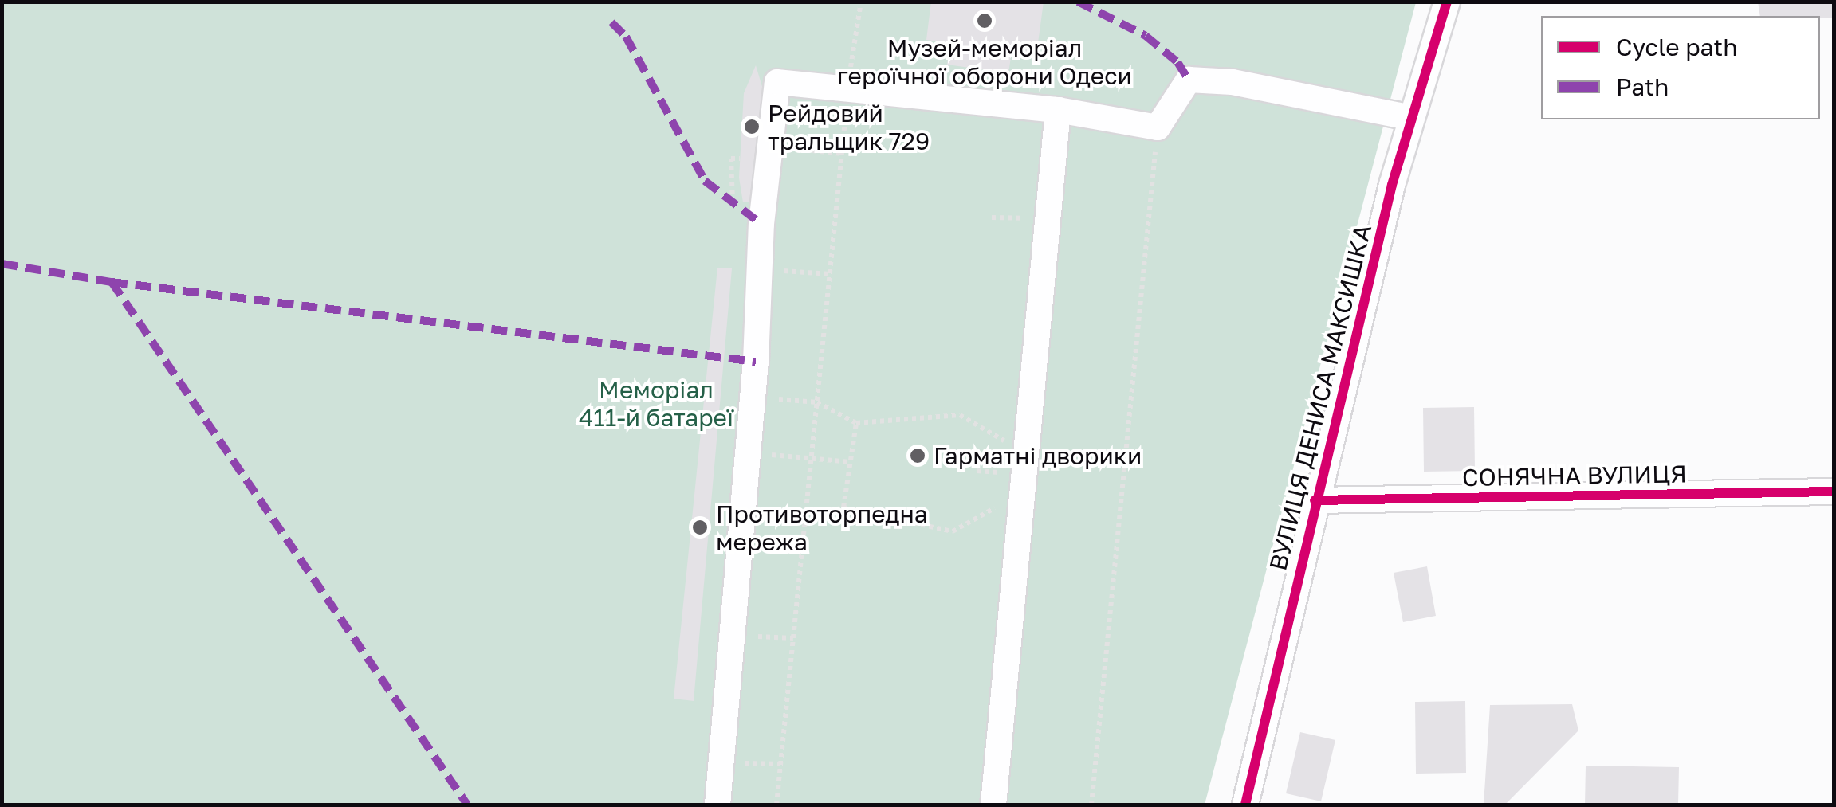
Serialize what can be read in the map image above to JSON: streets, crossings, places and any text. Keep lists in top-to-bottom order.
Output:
{
  "streets": {
    "street": ["ВУЛИЦЯ ДЕНИСА МАКСИШКА", "СОНЯЧНА ВУЛИЦЯ"]
  },
  "crossings": [
    ["ВУЛИЦЯ ДЕНИСА МАКСИШКА", "СОНЯЧНА ВУЛИЦЯ"]
  ],
  "parks": ["Меморіал 411-й батареї"],
  "places": [
    "Музей-меморіал героїчної оборони Одеси",
    "Рейдовий тральщик 729",
    "Гарматні дворики",
    "Противоторпедна мережа"
  ],
  "legend": ["Cycle path", "Path"]
}
